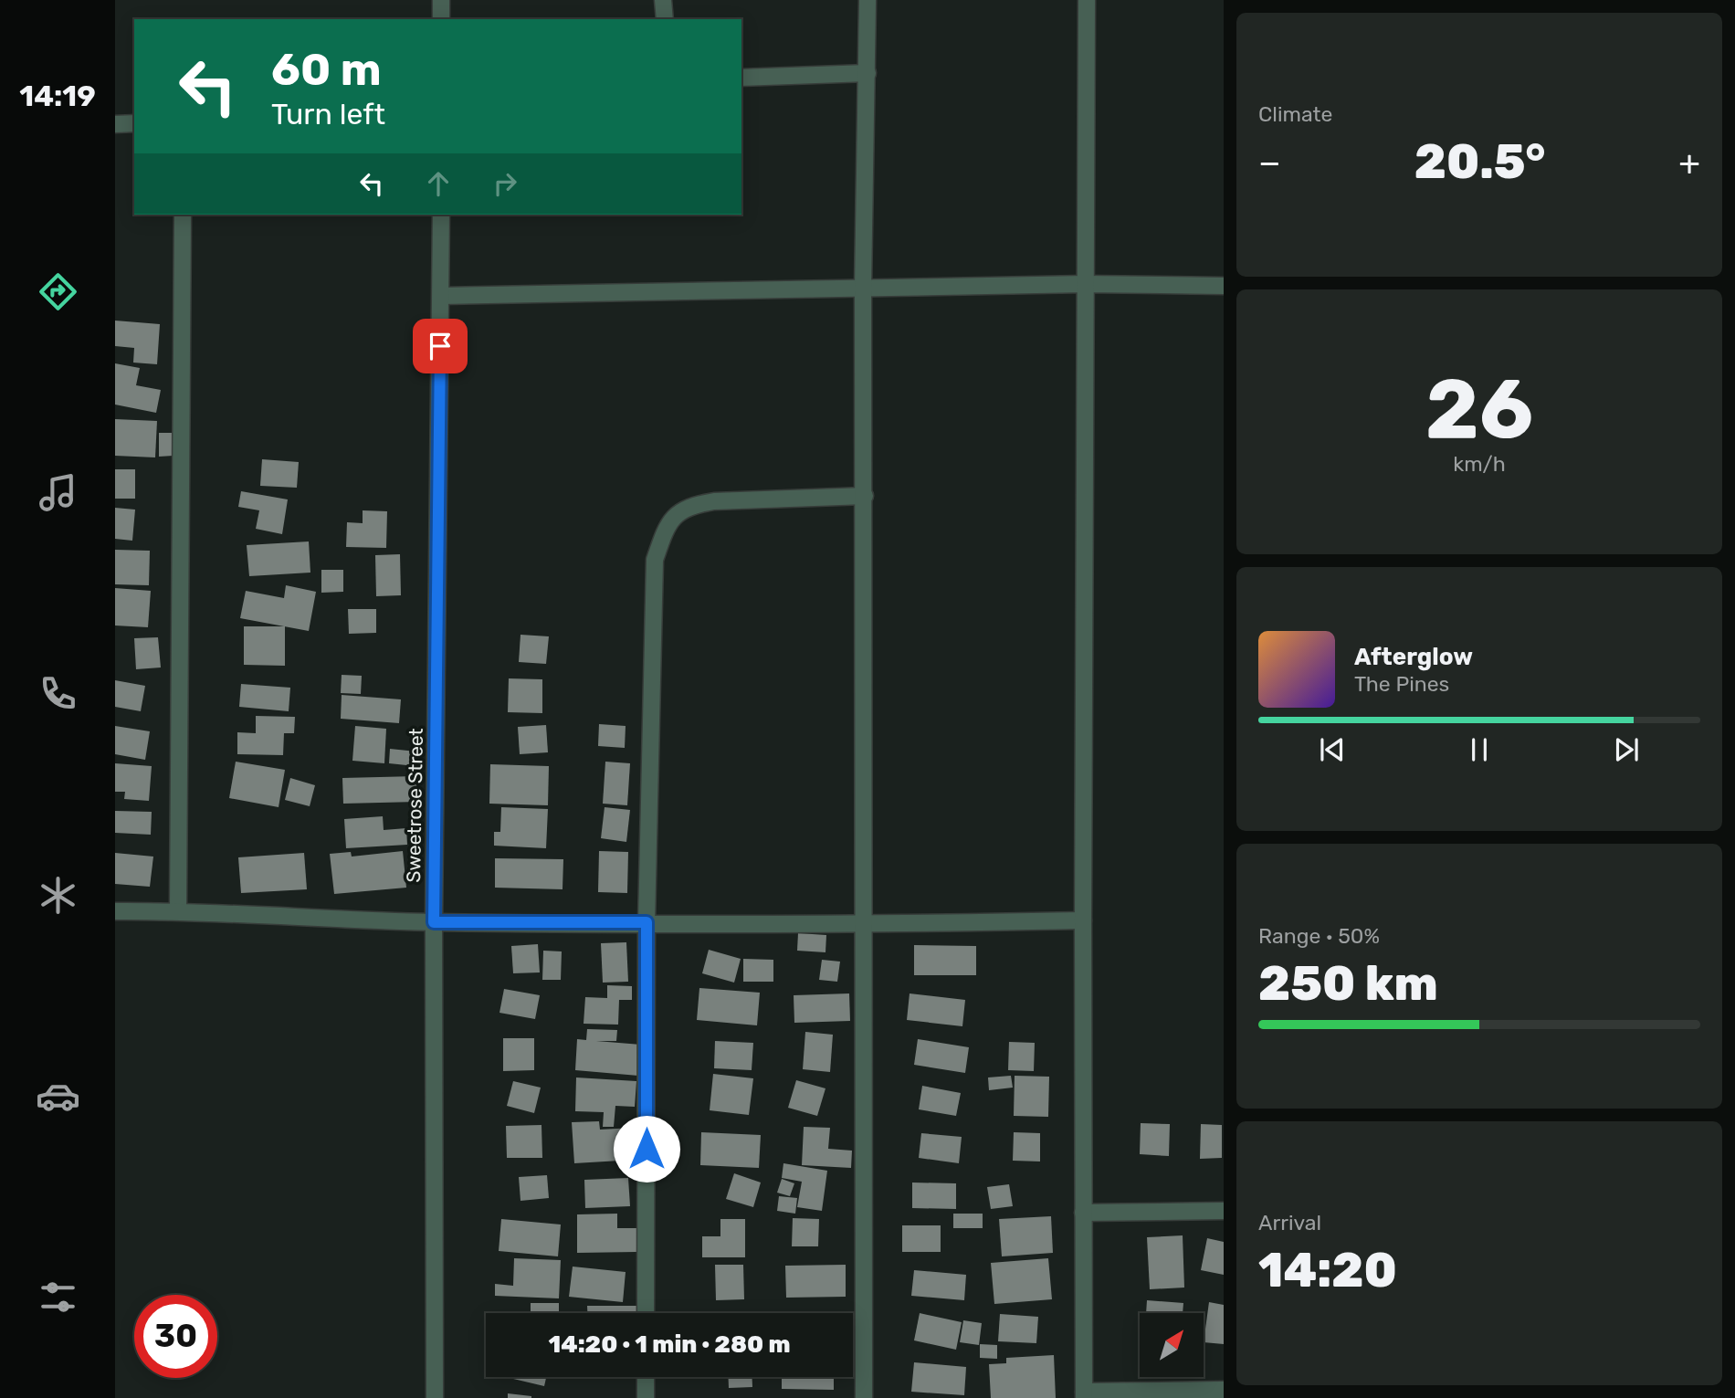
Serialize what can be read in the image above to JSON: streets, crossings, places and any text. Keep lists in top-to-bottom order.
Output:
{
  "streets": {
    "street": ["Sweetrose Street"]
  },
  "north": "top right",
  "page": {
    "tabs": "14:19",
    "tile": [
      "Climate",
      ["26", "km/h"],
      ["Range · 50%", "250 km"],
      ["Arrival", "14:20"]
    ],
    "turn": ["60 m", "Turn left"],
    "heat": ["−", "20.5°", "+"],
    "song": ["Afterglow", "The Pines"],
    "limit": "30",
    "trip": "14:20 · 1 min · 280 m"
  }
}
